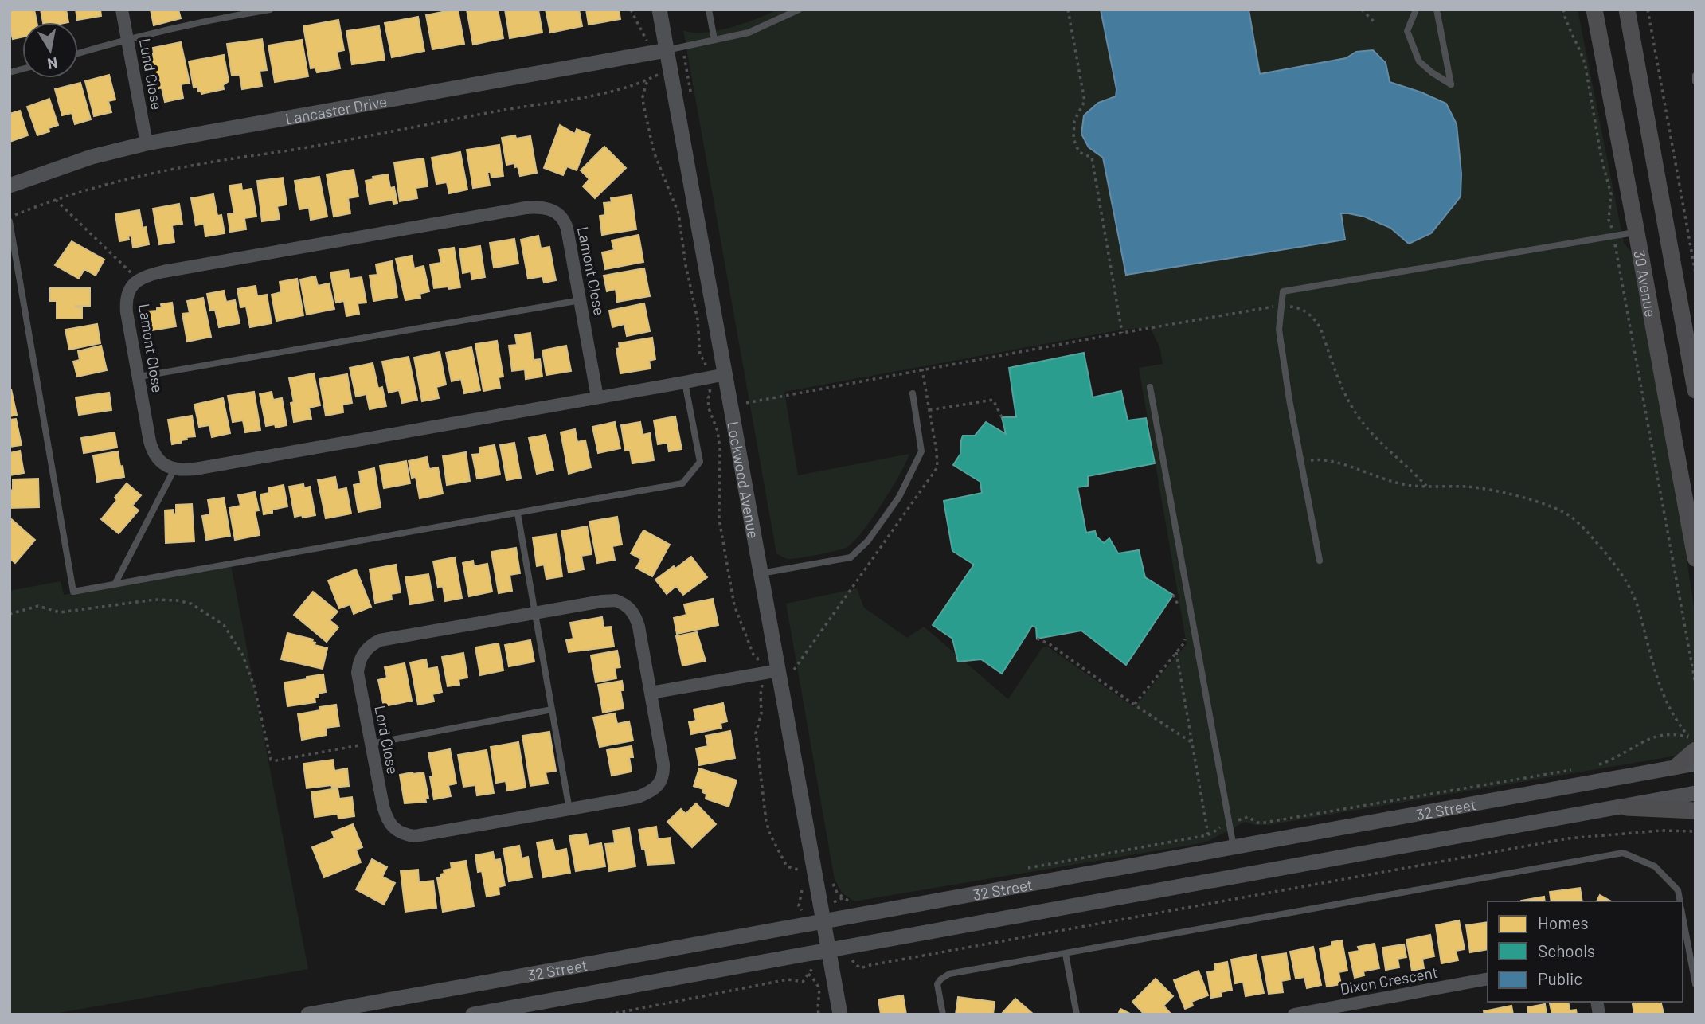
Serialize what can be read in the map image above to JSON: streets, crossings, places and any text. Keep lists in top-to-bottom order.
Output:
{
  "streets": {
    "main road": ["30 Avenue"],
    "street": [
      "Lund Close",
      "Lancaster Drive",
      "Lamont Close",
      "Lockwood Avenue",
      "Lord Close",
      "32 Street",
      "Dixon Crescent"
    ]
  },
  "crossings": [
    ["Lund Close", "Lancaster Drive"],
    ["Lancaster Drive", "Lockwood Avenue"],
    ["Lockwood Avenue", "32 Street"]
  ],
  "legend": ["Homes", "Schools", "Public"],
  "north": "bottom"
}
